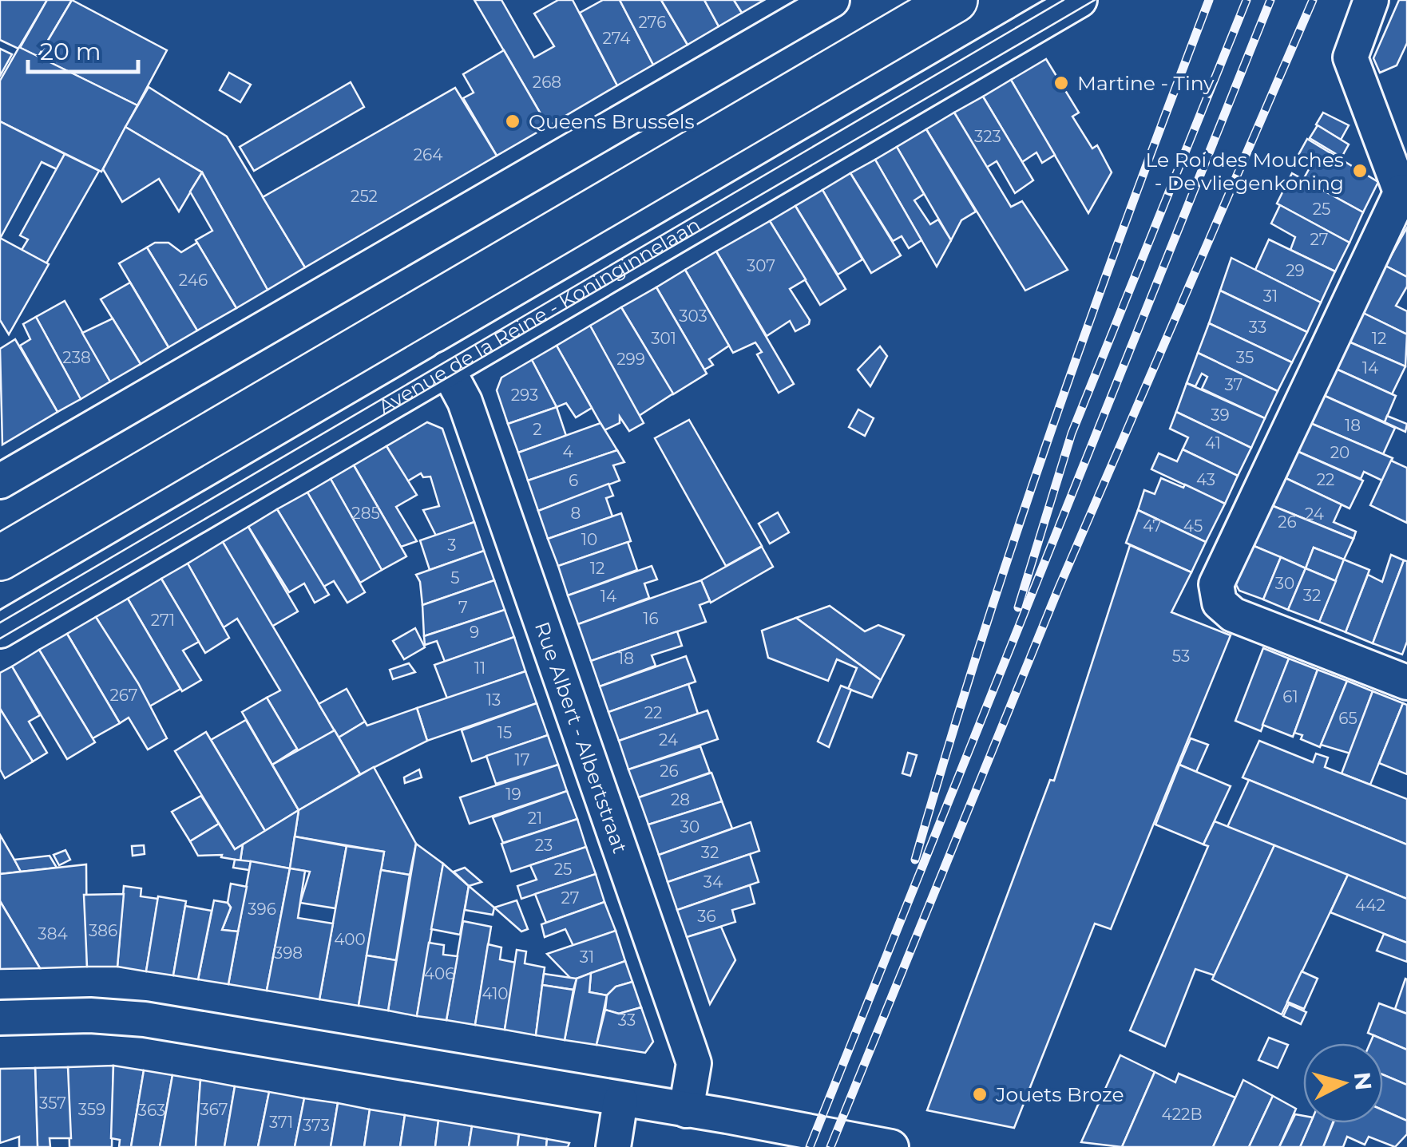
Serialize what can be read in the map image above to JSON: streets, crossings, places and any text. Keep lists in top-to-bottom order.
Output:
{
  "streets": {
    "street": ["Avenue de la Reine - Koninginnelaan", "Rue Albert - Albertstraat"]
  },
  "crossings": [
    ["Avenue de la Reine - Koninginnelaan", "Rue Albert - Albertstraat"]
  ],
  "places": [
    "Martine - Tiny",
    "Queens Brussels",
    "Le Roi des Mouches - De vliegenkoning",
    "Jouets Broze"
  ],
  "house_numbers": [
    "276",
    "274",
    "268",
    "323",
    "264",
    "252",
    "25",
    "27",
    "307",
    "29",
    "246",
    "31",
    "303",
    "33",
    "301",
    "12",
    "238",
    "35",
    "299",
    "14",
    "37",
    "293",
    "39",
    "18",
    "2",
    "41",
    "4",
    "20",
    "43",
    "22",
    "6",
    "285",
    "8",
    "24",
    "26",
    "47",
    "45",
    "10",
    "3",
    "12",
    "5",
    "30",
    "32",
    "14",
    "7",
    "16",
    "271",
    "9",
    "53",
    "18",
    "11",
    "267",
    "61",
    "13",
    "22",
    "65",
    "15",
    "24",
    "17",
    "26",
    "19",
    "28",
    "21",
    "30",
    "23",
    "32",
    "25",
    "34",
    "27",
    "442",
    "396",
    "36",
    "386",
    "384",
    "400",
    "398",
    "31",
    "406",
    "410",
    "33",
    "357",
    "359",
    "367",
    "363",
    "422B",
    "371",
    "373"
  ],
  "scale_bar": "20 m",
  "north": "right"
}
